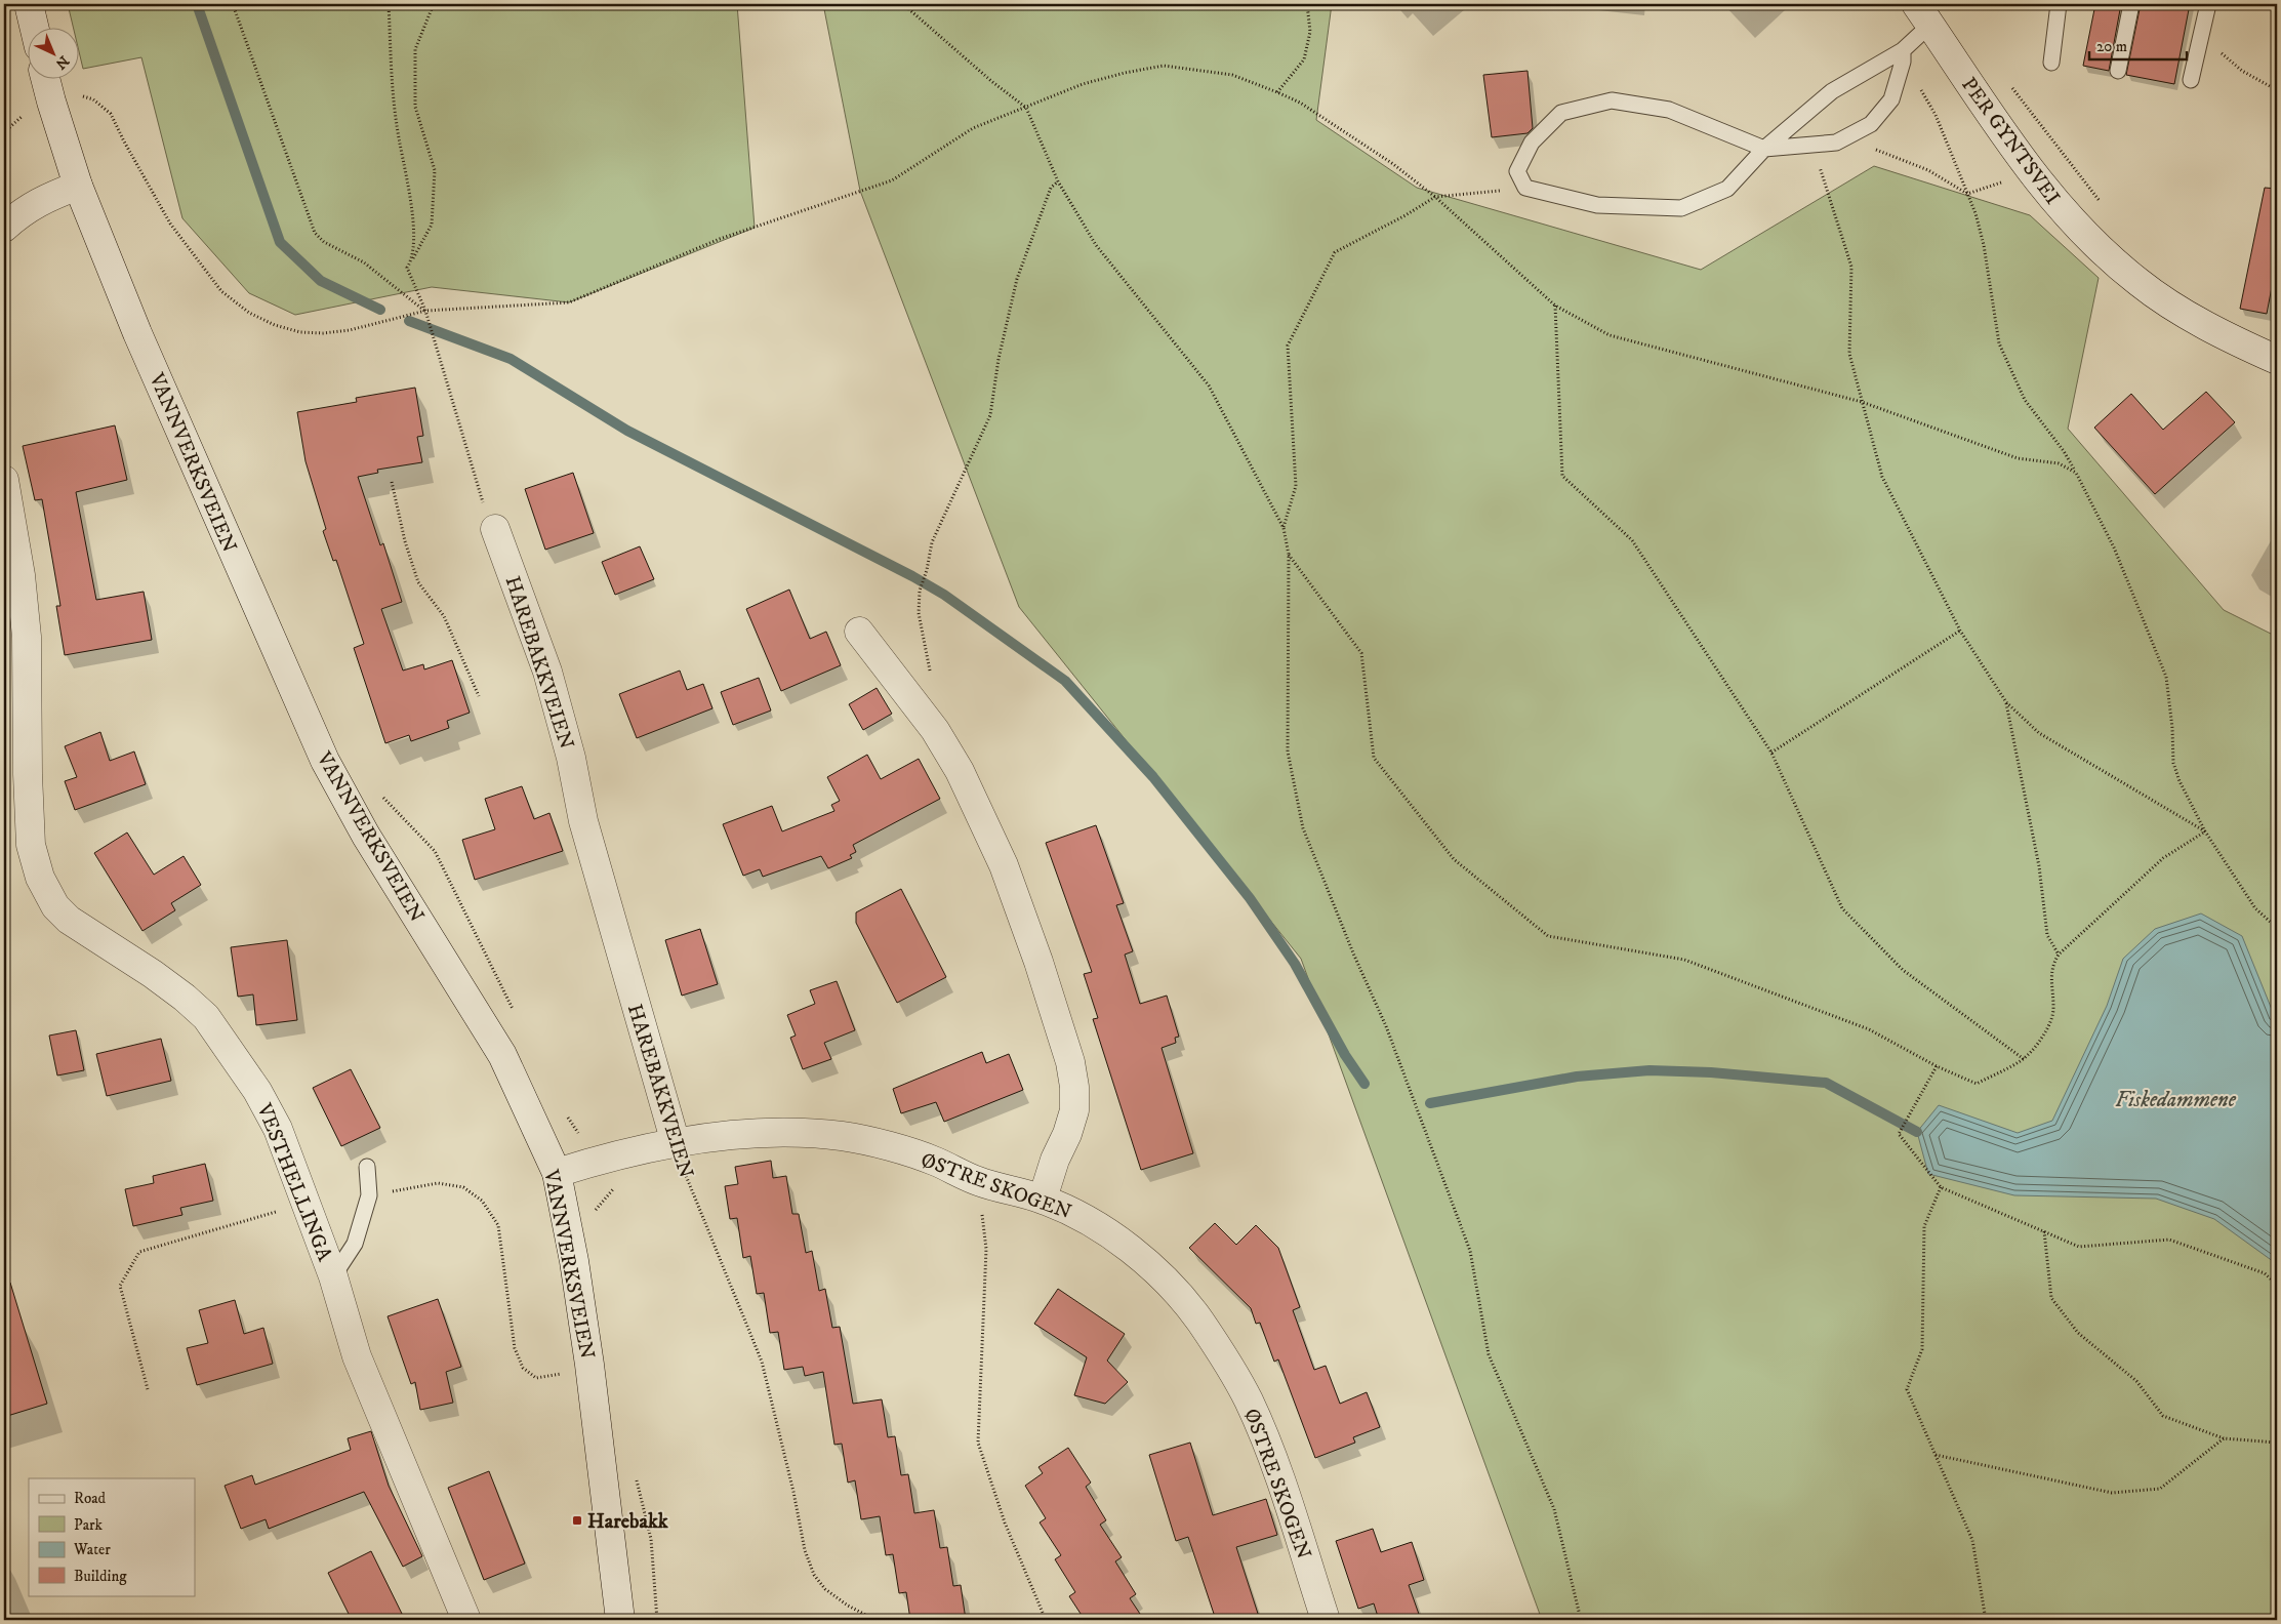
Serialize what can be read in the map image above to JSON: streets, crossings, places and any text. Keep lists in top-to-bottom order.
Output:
{
  "streets": {
    "street": [
      "PER GYNTSVEI",
      "VANNVERKSVEIEN",
      "HAREBAKKVEIEN",
      "VESTHELLINGA",
      "ØSTRE SKOGEN"
    ]
  },
  "crossings": [
    ["VANNVERKSVEIEN", "ØSTRE SKOGEN"],
    ["HAREBAKKVEIEN", "ØSTRE SKOGEN"]
  ],
  "water": ["Fiskedammene"],
  "places": {
    "transit": ["Harebakk"]
  },
  "legend": [
    "Road",
    "Park",
    "Water",
    "Building"
  ],
  "scale_bar": "20 m",
  "north": "bottom right"
}
